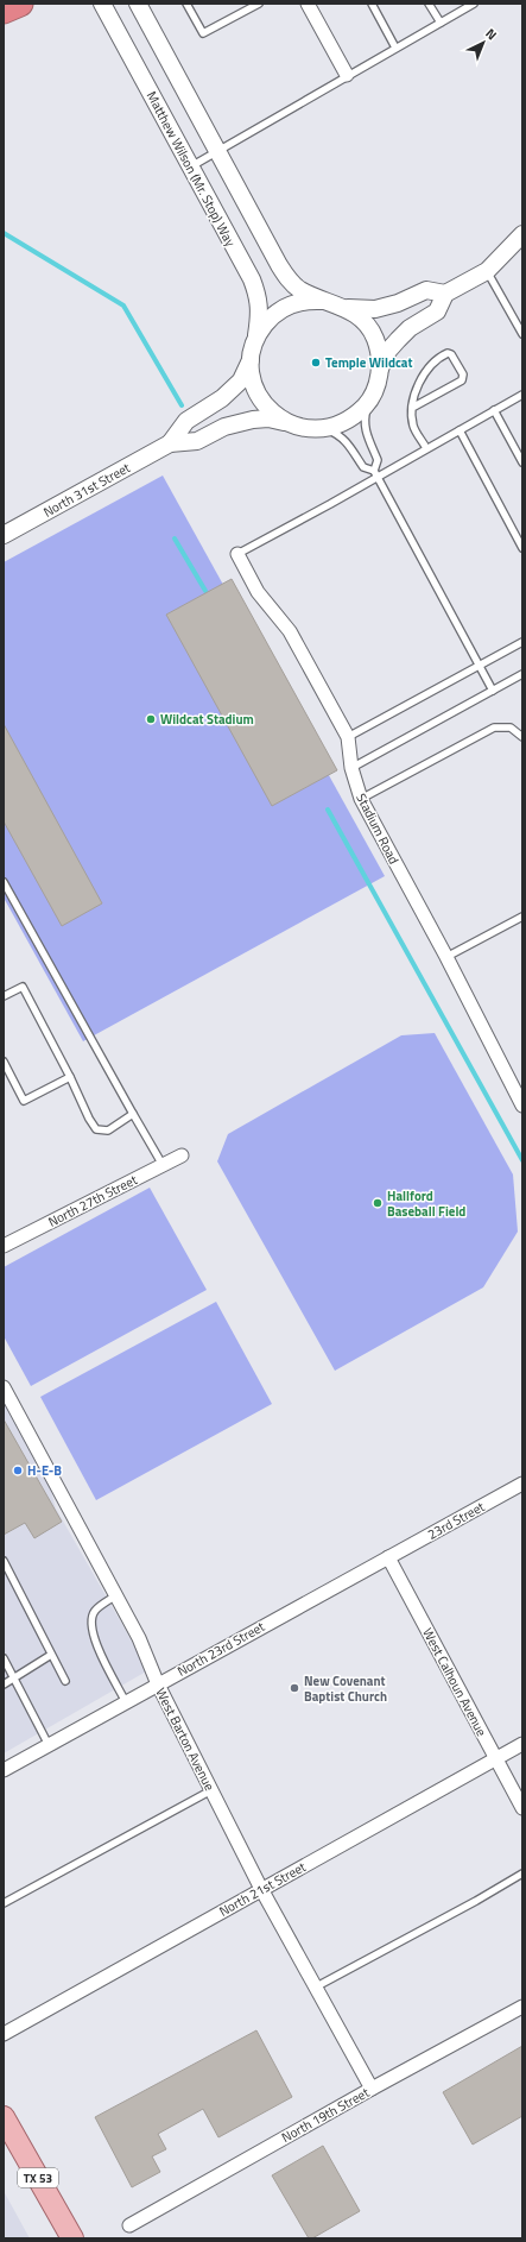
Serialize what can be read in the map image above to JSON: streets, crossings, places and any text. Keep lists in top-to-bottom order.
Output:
{
  "streets": {
    "main road": ["TX 53"],
    "street": [
      "Matthew Wilson (Mr. Stop) Way",
      "North 31st Street",
      "Stadium Road",
      "North 27th Street",
      "23rd Street",
      "North 23rd Street",
      "West Calhoun Avenue",
      "West Barton Avenue",
      "North 21st Street",
      "North 19th Street"
    ]
  },
  "crossings": [
    ["Matthew Wilson (Mr. Stop) Way", "North 31st Street"],
    ["23rd Street", "North 23rd Street"],
    ["23rd Street", "West Calhoun Avenue"],
    ["North 23rd Street", "West Calhoun Avenue"],
    ["North 23rd Street", "West Barton Avenue"],
    ["West Calhoun Avenue", "North 21st Street"],
    ["West Barton Avenue", "North 21st Street"],
    ["West Barton Avenue", "North 19th Street"]
  ],
  "places": [
    "Temple Wildcat",
    "Wildcat Stadium",
    "Hallford Baseball Field",
    "H-E-B",
    "New Covenant Baptist Church"
  ],
  "north": "top right"
}
